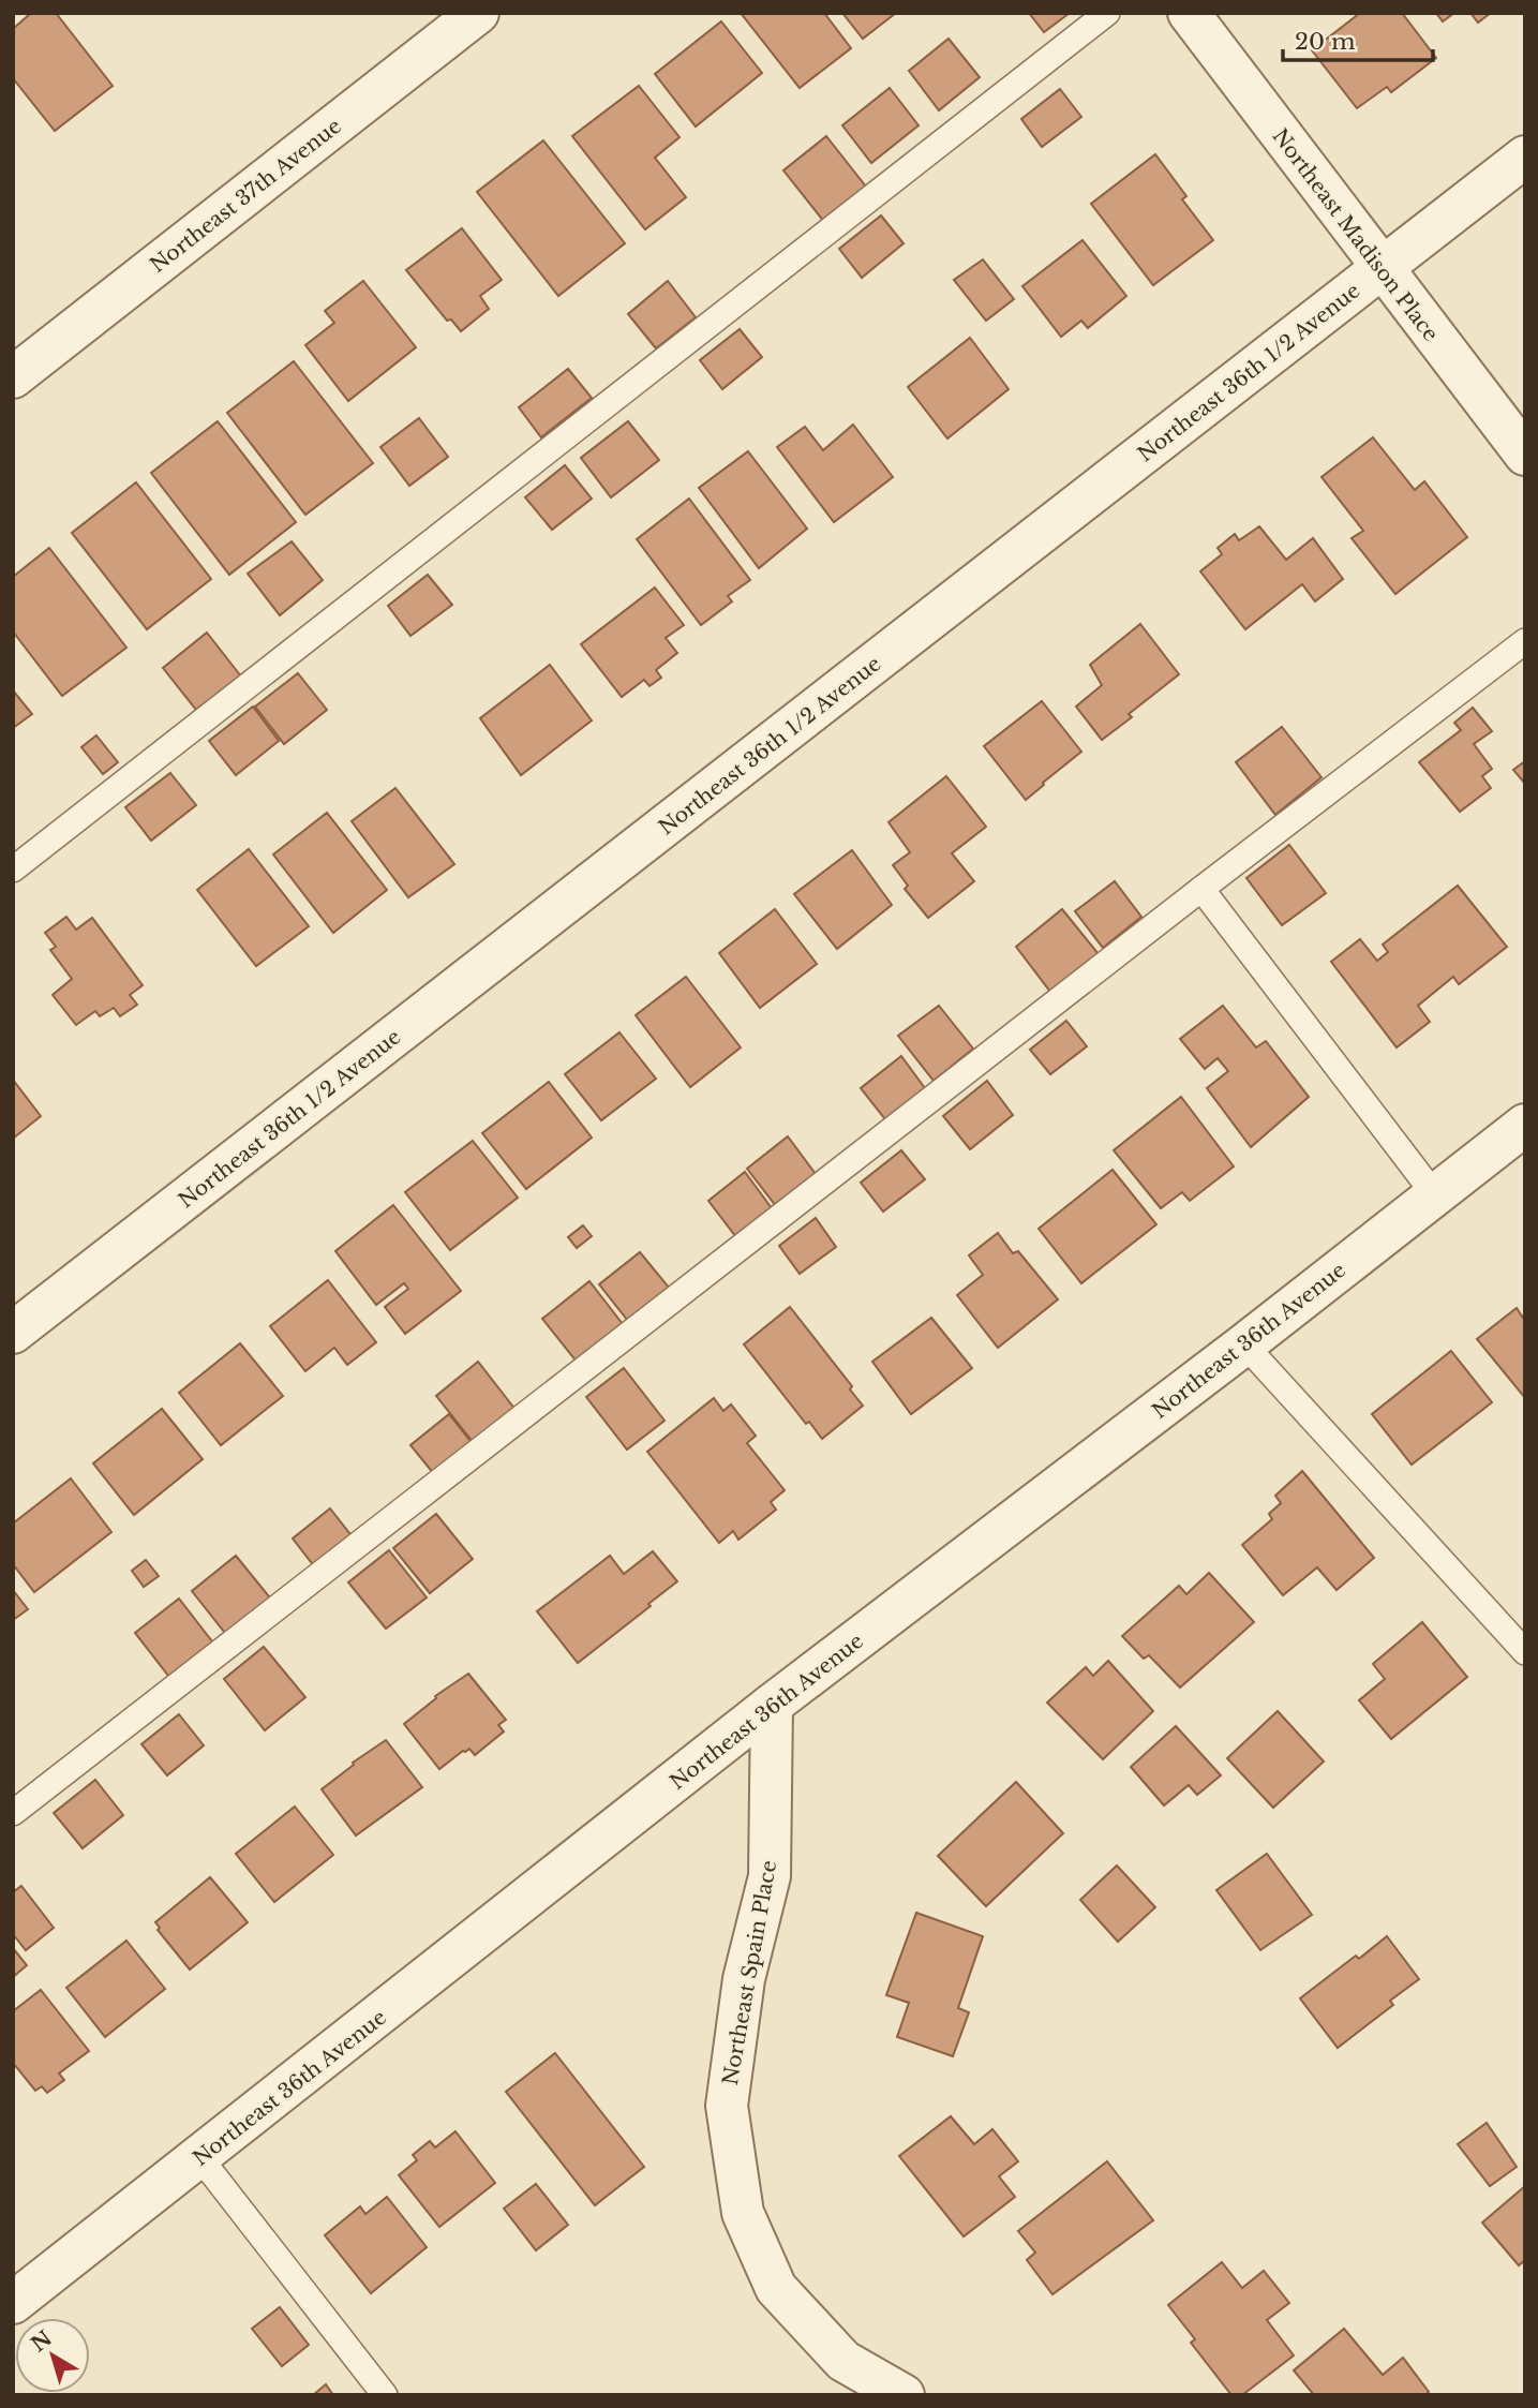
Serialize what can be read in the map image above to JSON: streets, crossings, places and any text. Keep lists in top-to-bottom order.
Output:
{
  "streets": {
    "street": [
      "Northeast 37th Avenue",
      "Northeast Madison Place",
      "Northeast 36th 1/2 Avenue",
      "Northeast 36th Avenue",
      "Northeast Spain Place"
    ]
  },
  "crossings": [
    ["Northeast Madison Place", "Northeast 36th 1/2 Avenue"],
    ["Northeast 36th Avenue", "Northeast Spain Place"]
  ],
  "scale_bar": "20 m",
  "north": "top left"
}
